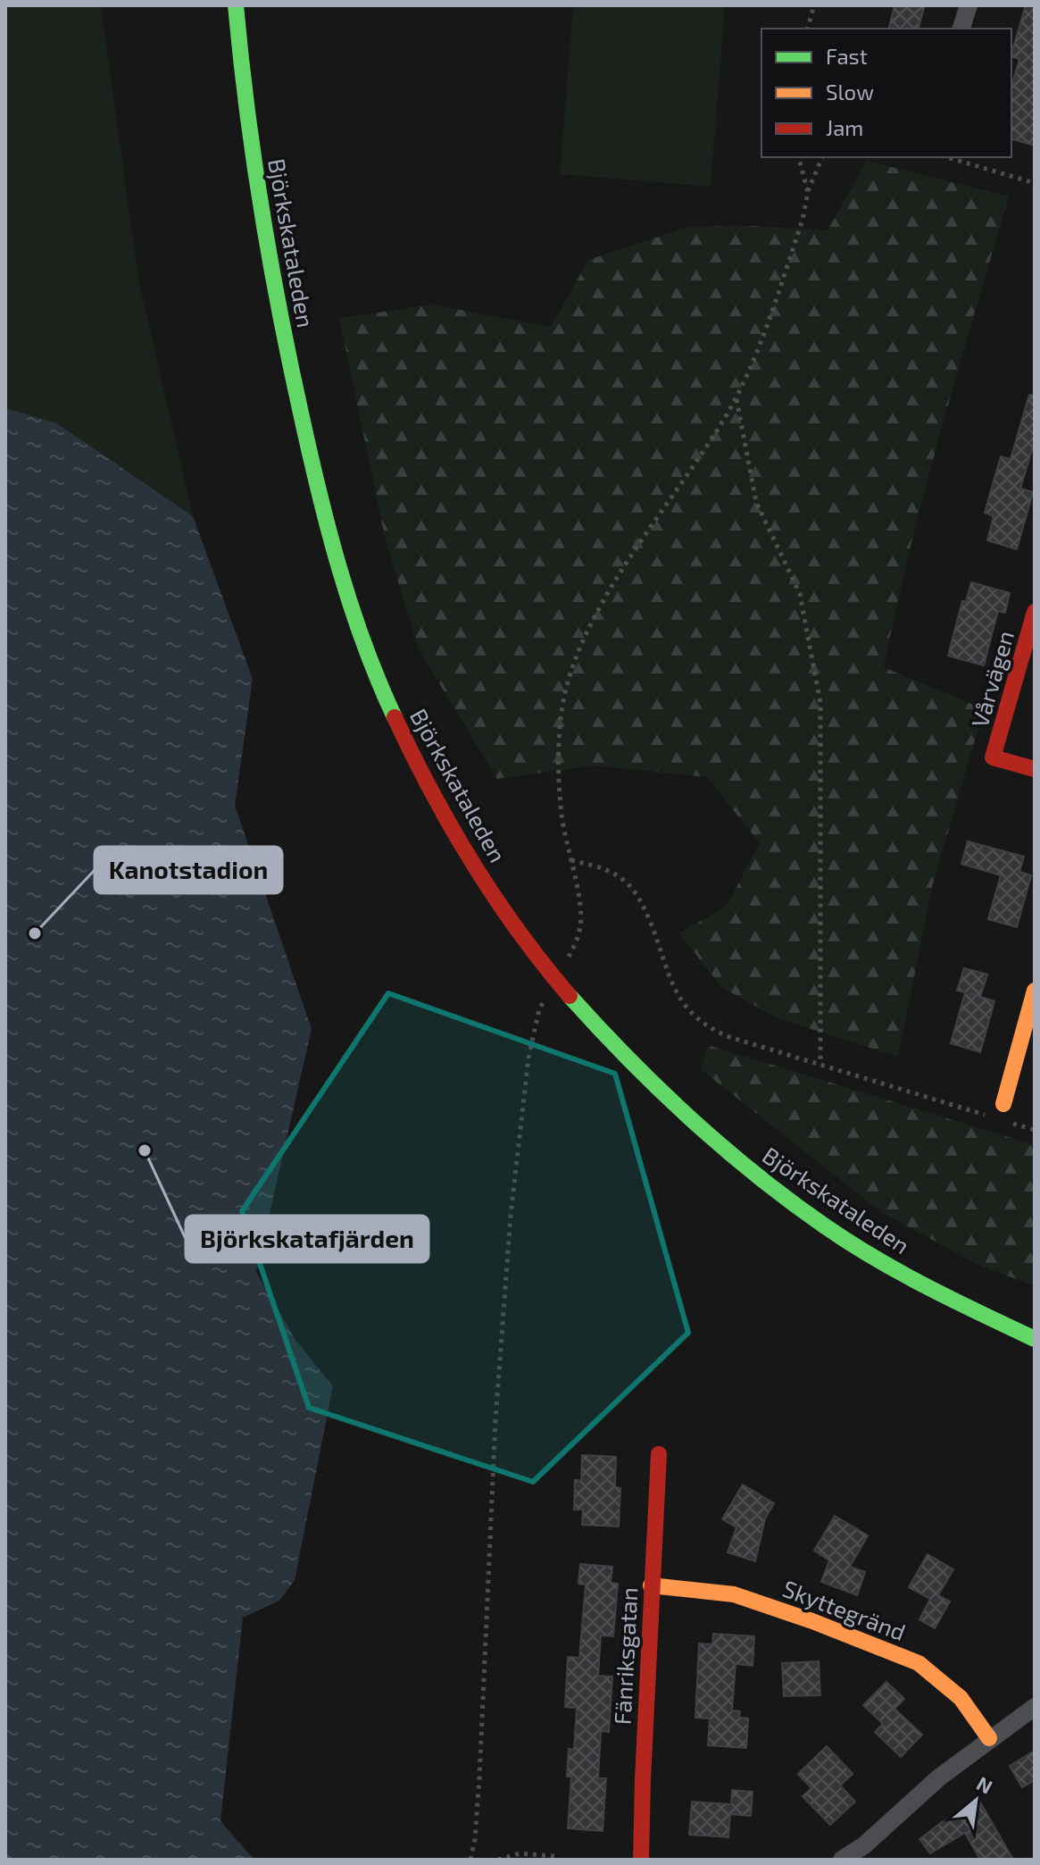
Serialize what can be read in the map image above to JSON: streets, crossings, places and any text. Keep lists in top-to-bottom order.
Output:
{
  "streets": {
    "main road": [
      "Björkskataleden",
      "Vårvägen",
      "Skyttegränd",
      "Fänriksgatan"
    ]
  },
  "crossings": [
    ["Skyttegränd", "Fänriksgatan"]
  ],
  "places": ["Kanotstadion", "Björkskatafjärden"],
  "legend": ["Fast", "Slow", "Jam"],
  "north": "top right"
}
